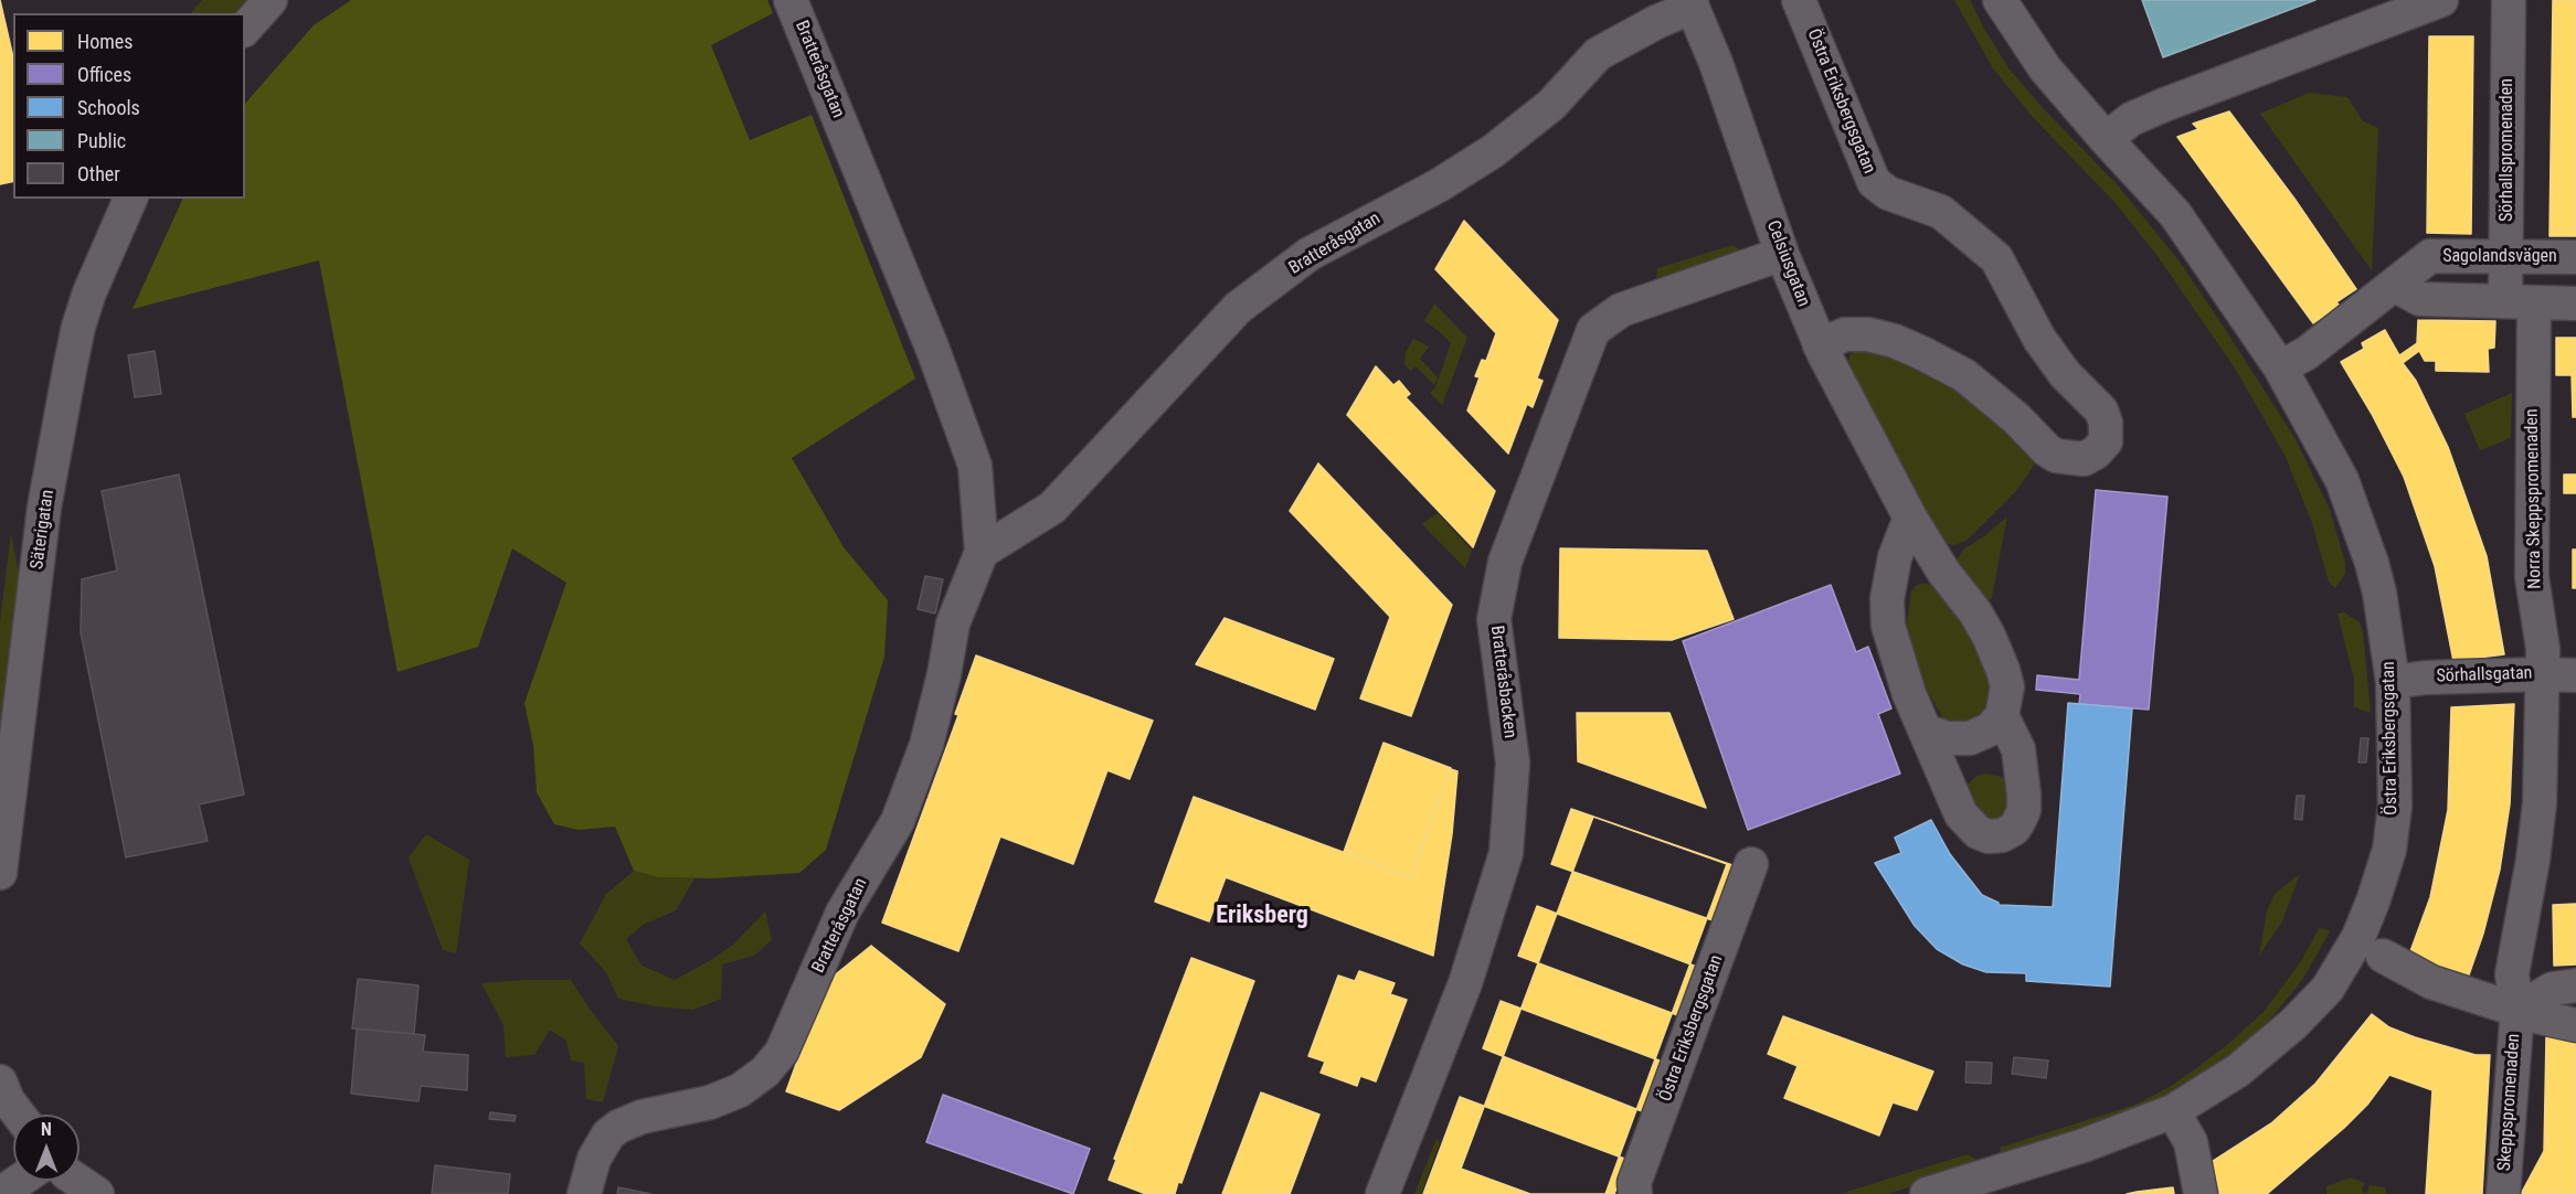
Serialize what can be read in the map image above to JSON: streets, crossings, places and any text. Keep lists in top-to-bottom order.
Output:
{
  "streets": {
    "street": [
      "Bratteråsgatan",
      "Östra Eriksbergsgatan",
      "Sörhallspromenaden",
      "Sagolandsvägen",
      "Celsiusgatan",
      "Norra Skeppspromenaden",
      "Säterigatan",
      "Sörhallsgatan",
      "Bratteråsbacken",
      "Skeppspromenaden"
    ]
  },
  "crossings": [
    ["Bratteråsgatan", "Celsiusgatan"],
    ["Östra Eriksbergsgatan", "Sagolandsvägen"],
    ["Östra Eriksbergsgatan", "Celsiusgatan"],
    ["Östra Eriksbergsgatan", "Sörhallsgatan"],
    ["Sörhallspromenaden", "Sagolandsvägen"],
    ["Sörhallspromenaden", "Norra Skeppspromenaden"],
    ["Celsiusgatan", "Bratteråsbacken"],
    ["Norra Skeppspromenaden", "Sörhallsgatan"],
    ["Norra Skeppspromenaden", "Skeppspromenaden"]
  ],
  "districts": ["Eriksberg"],
  "legend": [
    "Homes",
    "Offices",
    "Schools",
    "Public",
    "Other"
  ],
  "north": "top"
}
